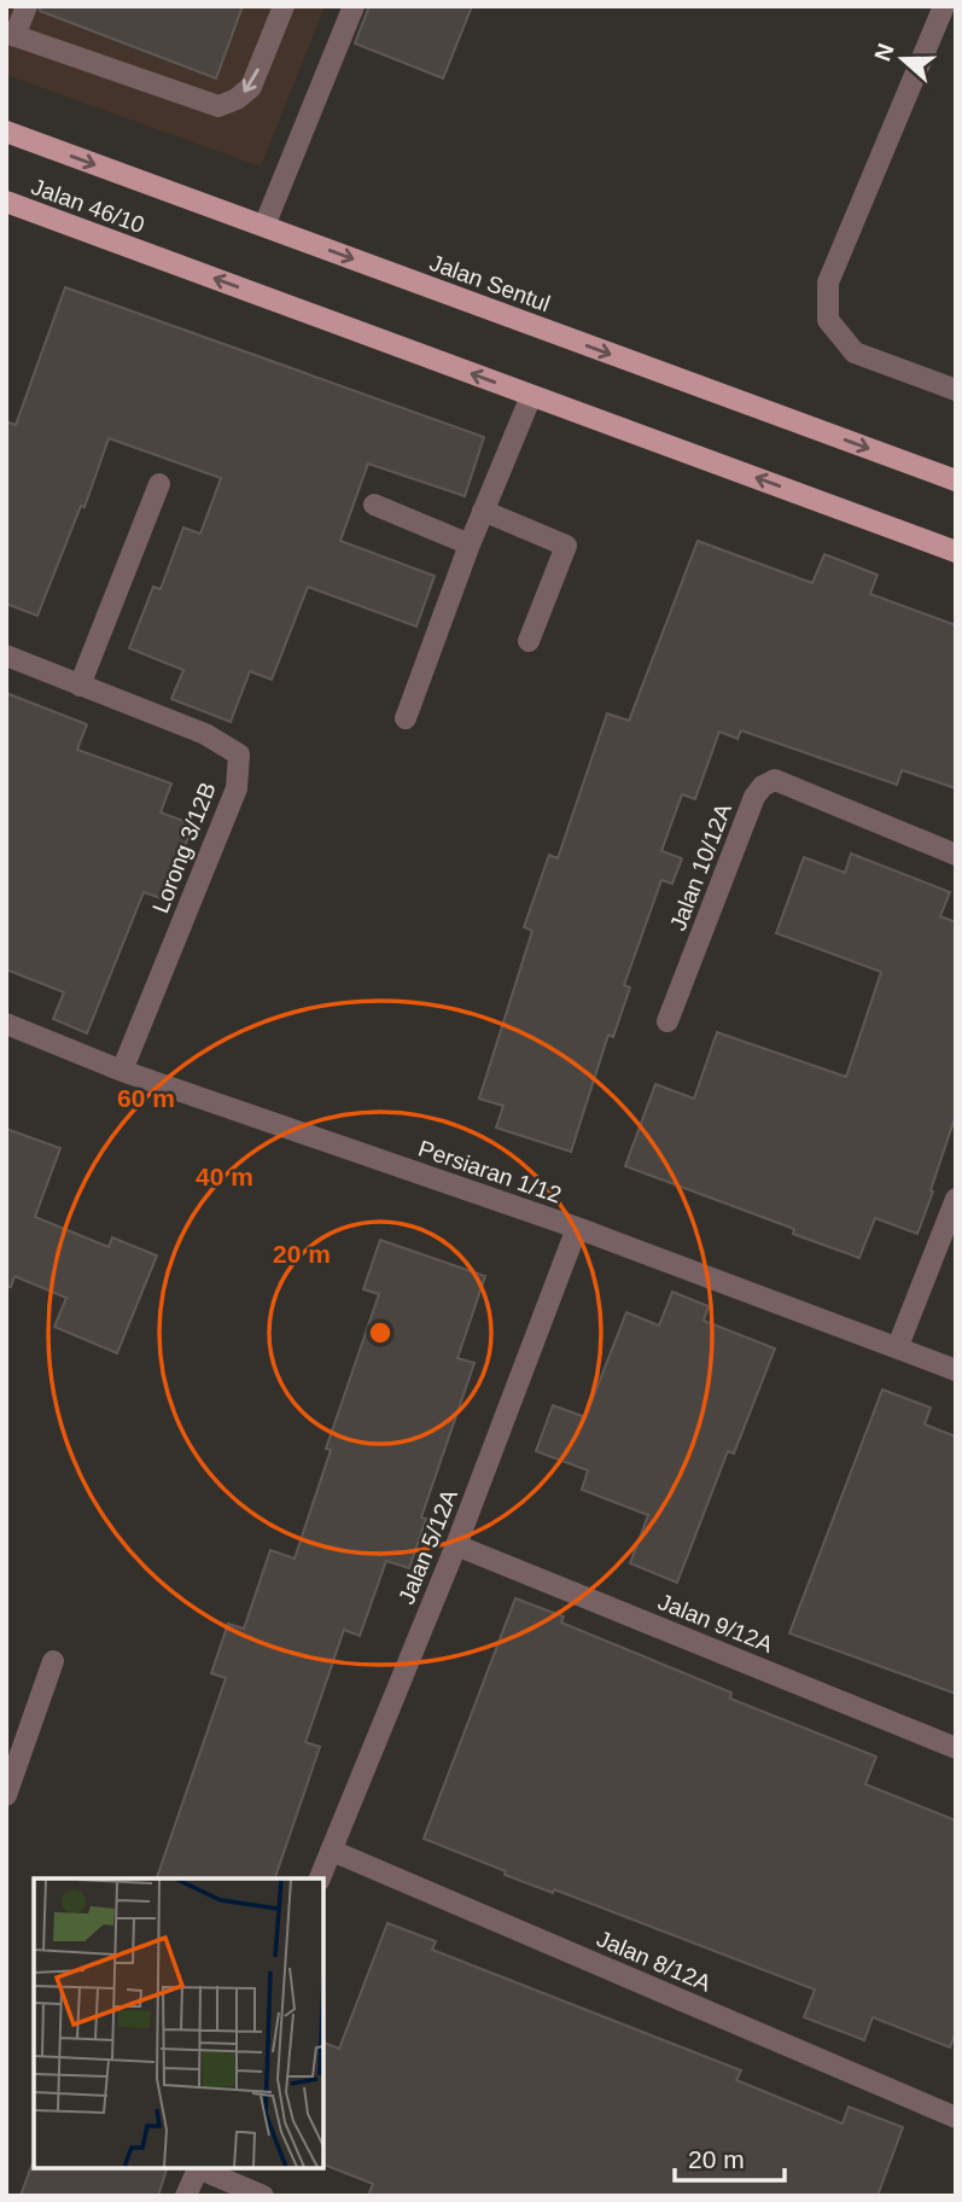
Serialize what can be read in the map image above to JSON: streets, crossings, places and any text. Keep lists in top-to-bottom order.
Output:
{
  "streets": {
    "main road": ["Jalan 46/10", "Jalan Sentul"],
    "street": [
      "Lorong 3/12B",
      "Jalan 10/12A",
      "Persiaran 1/12",
      "Jalan 5/12A",
      "Jalan 9/12A",
      "Jalan 8/12A"
    ]
  },
  "crossings": [
    ["Lorong 3/12B", "Persiaran 1/12"],
    ["Persiaran 1/12", "Jalan 5/12A"],
    ["Jalan 5/12A", "Jalan 9/12A"],
    ["Jalan 5/12A", "Jalan 8/12A"]
  ],
  "one_way": ["Jalan 46/10"],
  "scale_bar": "20 m",
  "north": "left",
  "rings": ["60 m", "40 m", "20 m"]
}
